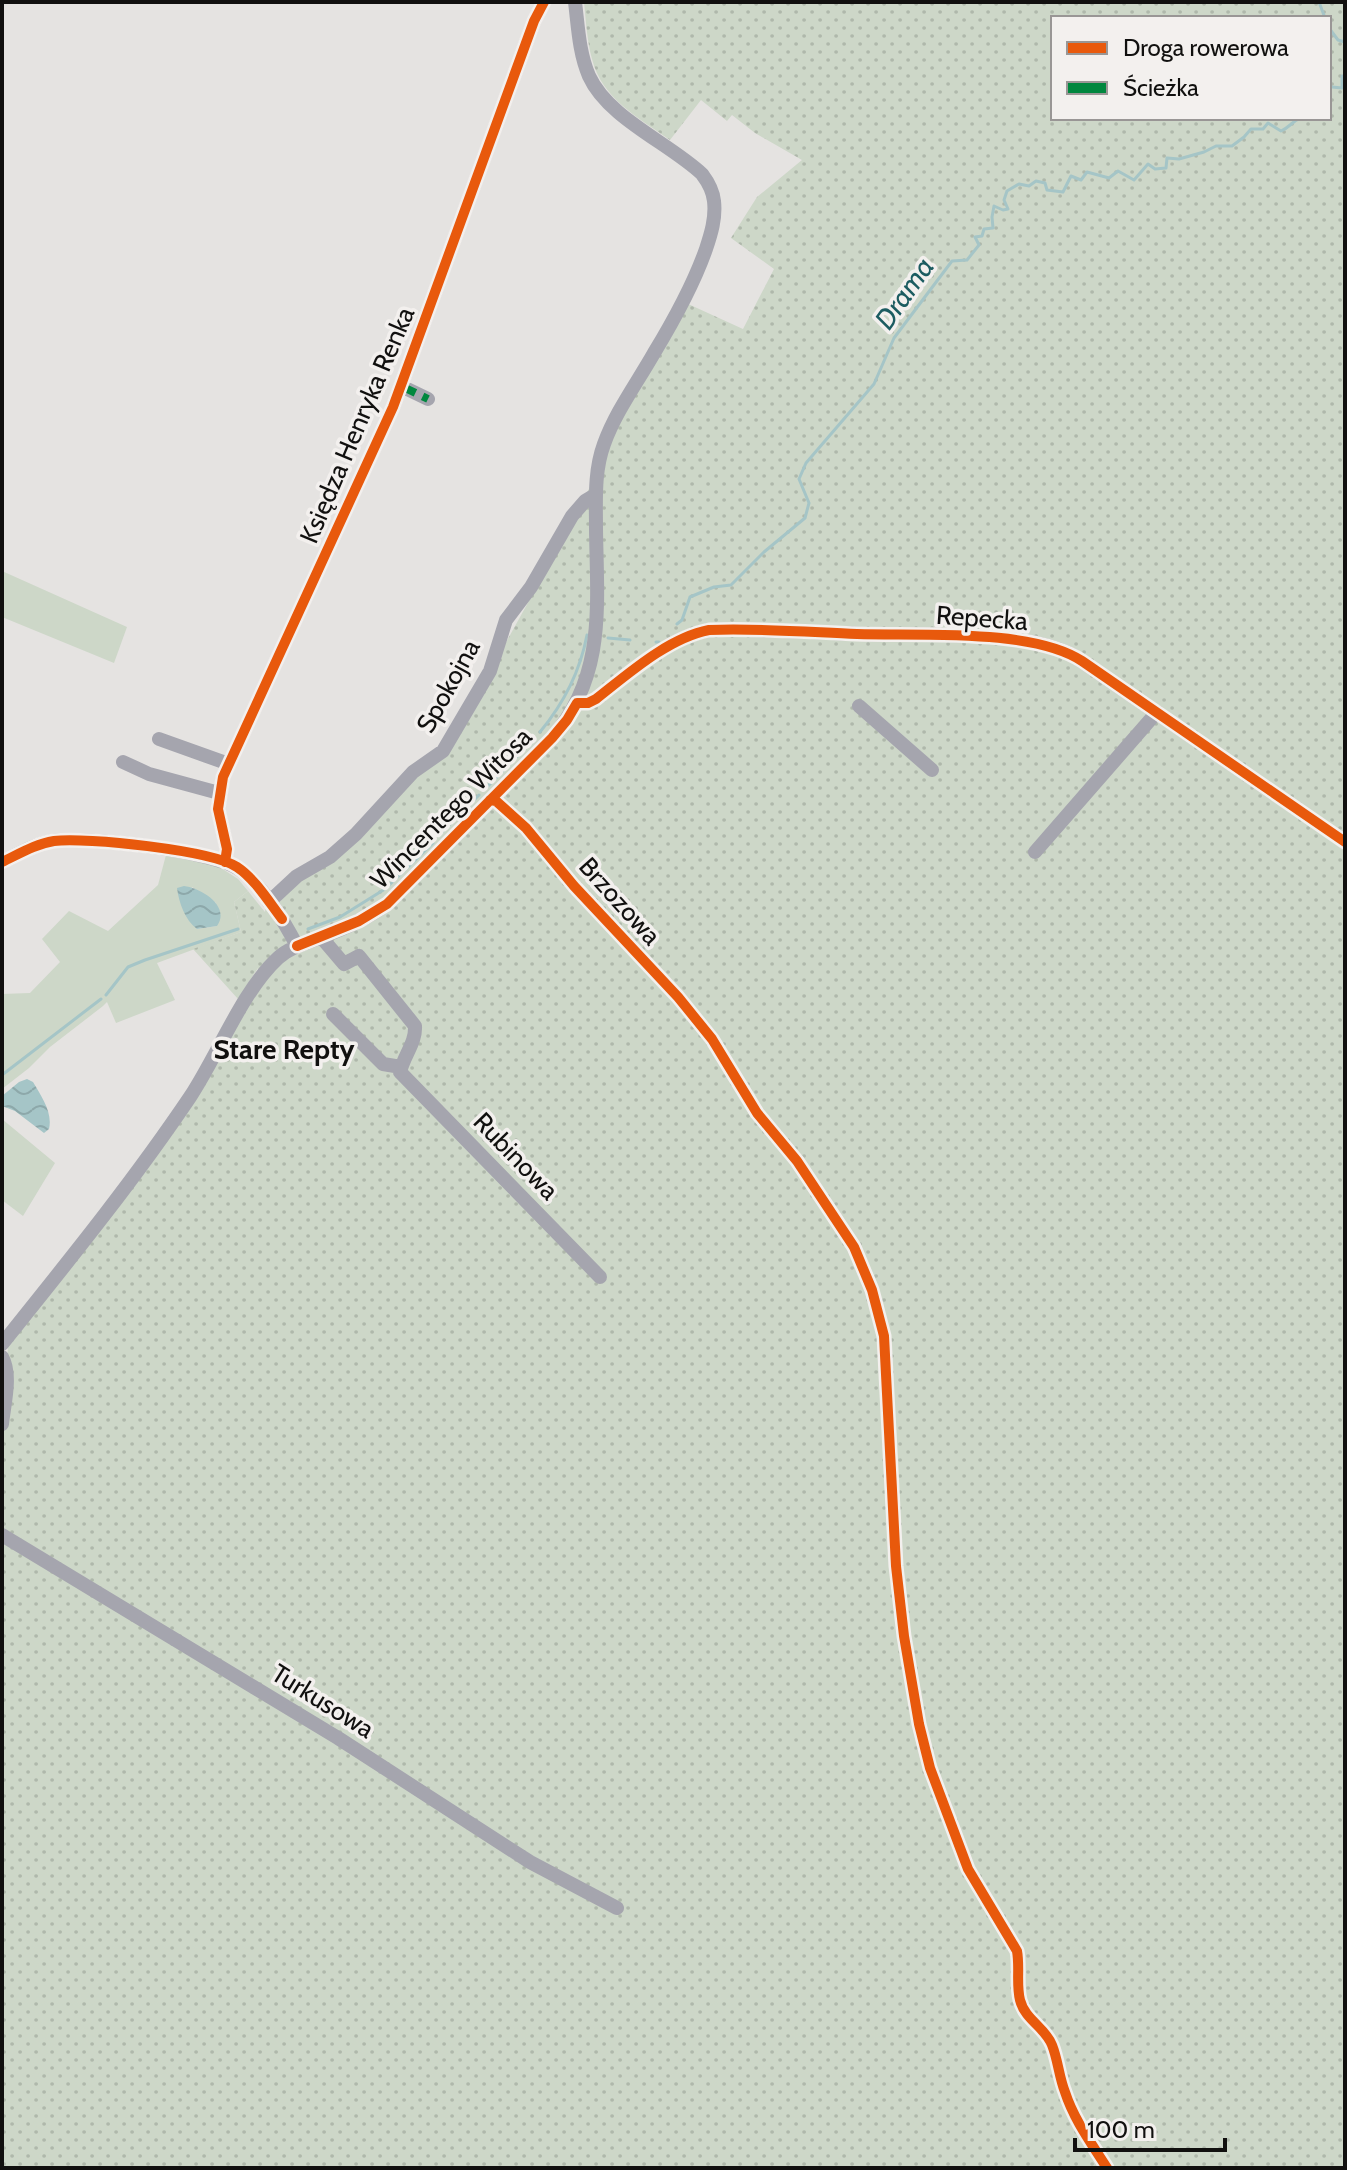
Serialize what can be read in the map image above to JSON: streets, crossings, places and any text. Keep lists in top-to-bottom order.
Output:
{
  "streets": {
    "street": [
      "Księdza Henryka Renka",
      "Repecka",
      "Spokojna",
      "Wincentego Witosa",
      "Brzozowa",
      "Rubinowa",
      "Turkusowa"
    ]
  },
  "crossings": [
    ["Repecka", "Wincentego Witosa"],
    ["Spokojna", "Wincentego Witosa"],
    ["Wincentego Witosa", "Brzozowa"]
  ],
  "districts": ["Stare Repty"],
  "water": ["Drama"],
  "legend": ["Droga rowerowa", "Ścieżka"],
  "scale_bar": "100 m"
}
